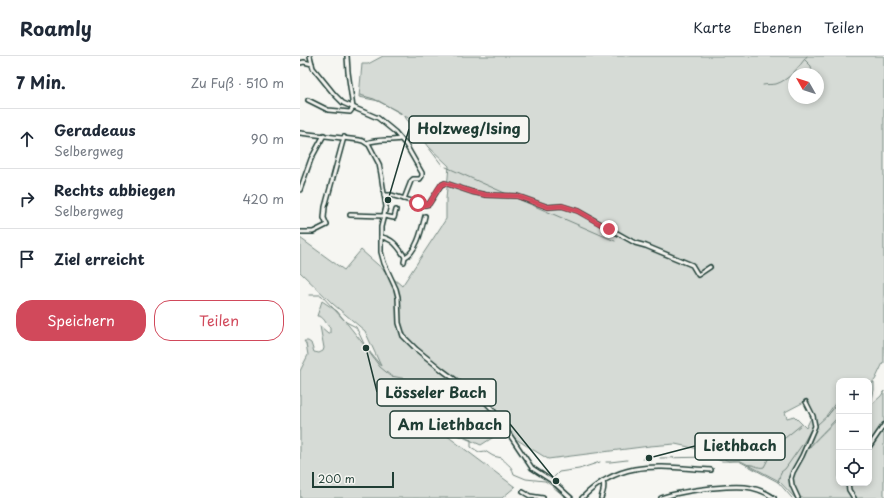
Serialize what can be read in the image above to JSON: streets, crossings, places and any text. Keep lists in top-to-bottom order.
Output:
{
  "places": [
    "Holzweg/Ising",
    "Lösseler Bach",
    "Liethbach",
    "Am Liethbach"
  ],
  "scale_bar": "200 m",
  "north": "top left",
  "page": {
    "header": "Roamly",
    "nav": ["Karte", "Ebenen", "Teilen"],
    "heading": ["7 Min.", "Zu Fuß · 510 m"],
    "list": [
      ["Geradeaus", "Selbergweg", "90 m"],
      ["Rechts abbiegen", "Selbergweg", "420 m"],
      "Ziel erreicht"
    ],
    "buttons": ["Speichern", "Teilen"],
    "map_buttons": ["+", "−"],
    "scale": "200 m"
  }
}
